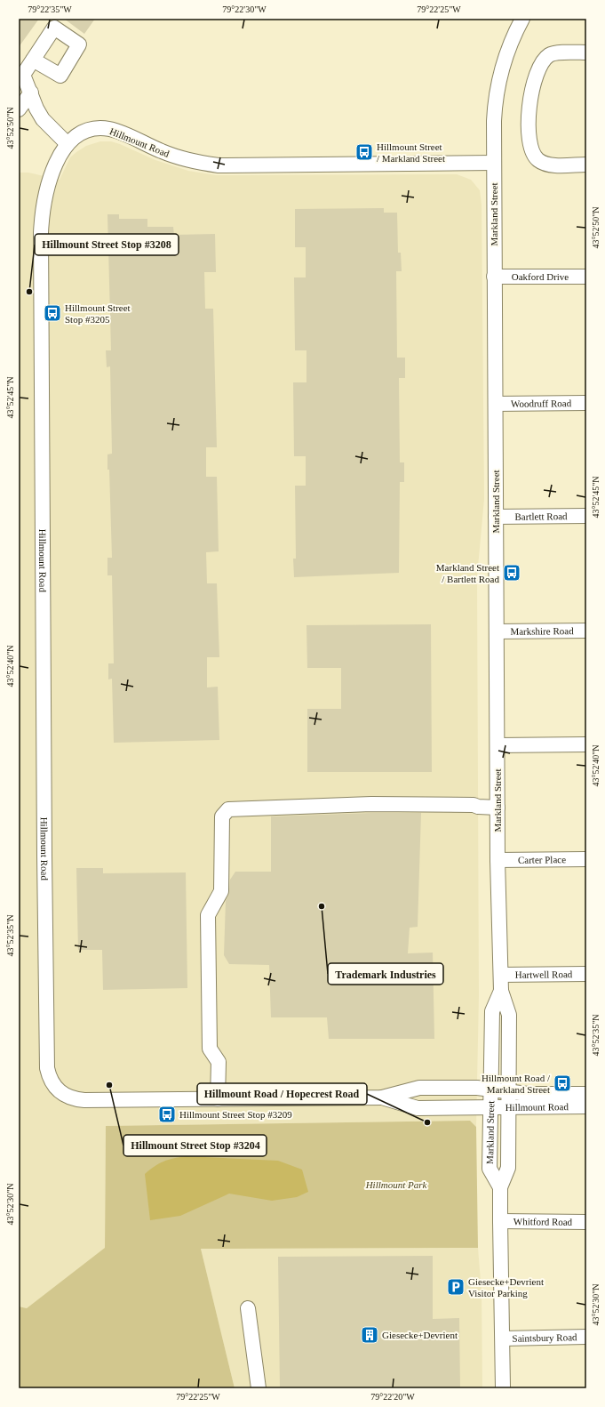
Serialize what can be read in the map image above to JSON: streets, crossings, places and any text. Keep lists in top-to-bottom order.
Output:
{
  "streets": {
    "street": [
      "Hillmount Road",
      "Markland Street",
      "Oakford Drive",
      "Woodruff Road",
      "Bartlett Road",
      "Markshire Road",
      "Carter Place",
      "Hartwell Road",
      "Whitford Road",
      "Saintsbury Road"
    ]
  },
  "crossings": [
    ["Hillmount Road", "Markland Street"],
    ["Markland Street", "Oakford Drive"],
    ["Markland Street", "Woodruff Road"],
    ["Markland Street", "Bartlett Road"],
    ["Markland Street", "Markshire Road"],
    ["Markland Street", "Carter Place"],
    ["Markland Street", "Hartwell Road"],
    ["Markland Street", "Whitford Road"],
    ["Markland Street", "Saintsbury Road"]
  ],
  "parks": ["Hillmount Park"],
  "places": {
    "bus stop": [
      "Hillmount Street / Markland Street",
      "Hillmount Street Stop #3205",
      "Markland Street / Bartlett Road",
      "Hillmount Road / Markland Street",
      "Hillmount Street Stop #3209"
    ],
    "other": [
      "Hillmount Street Stop #3208",
      "Trademark Industries",
      "Hillmount Street Stop #3204",
      "Hillmount Road / Hopecrest Road"
    ],
    "parking": ["Giesecke+Devrient Visitor Parking"],
    "building": ["Giesecke+Devrient"]
  },
  "coordinates": [
    "79°22'35\"W",
    "79°22'30\"W",
    "79°22'25\"W",
    "43°52'50\"N",
    "43°52'45\"N",
    "43°52'40\"N",
    "43°52'35\"N",
    "43°52'30\"N",
    "79°22'20\"W"
  ]
}
